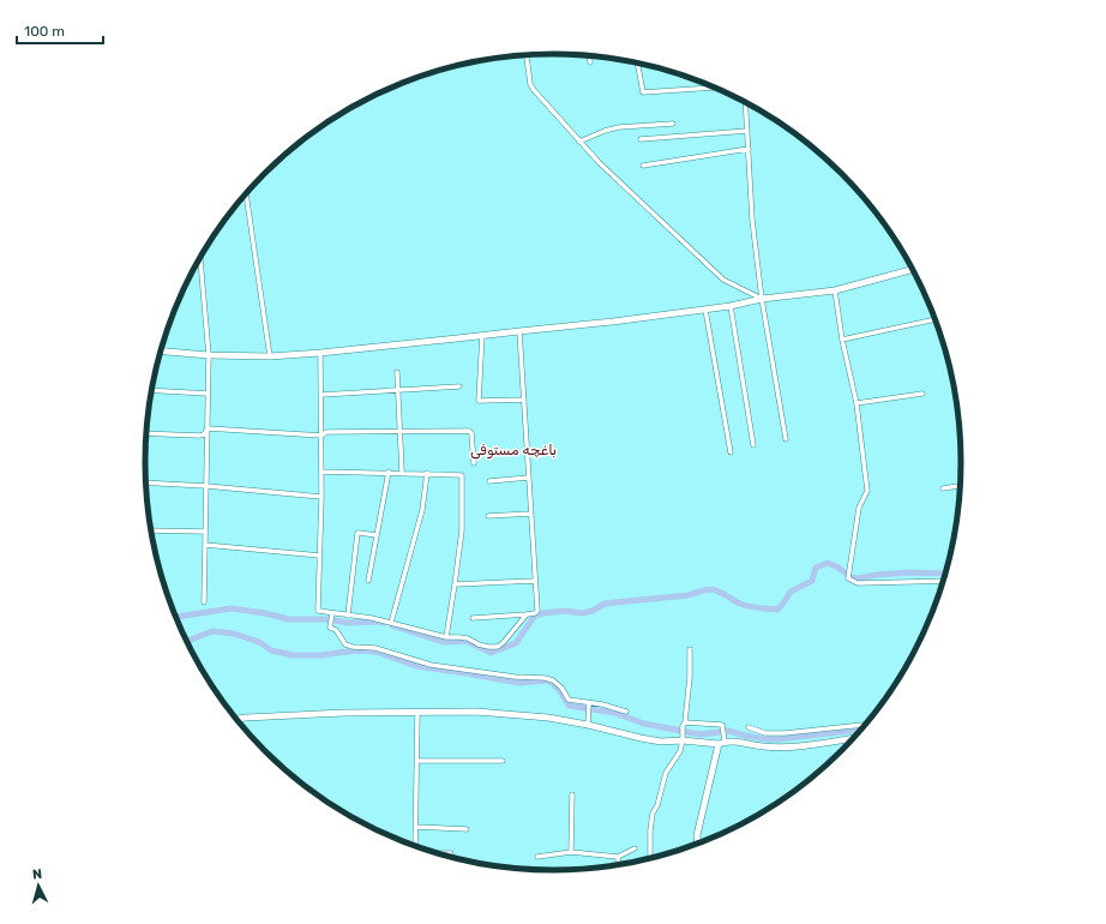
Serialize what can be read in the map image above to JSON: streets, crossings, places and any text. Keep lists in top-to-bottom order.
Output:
{
  "districts": ["باغچه مستوفی"],
  "scale_bar": "100 m",
  "north": "top"
}
